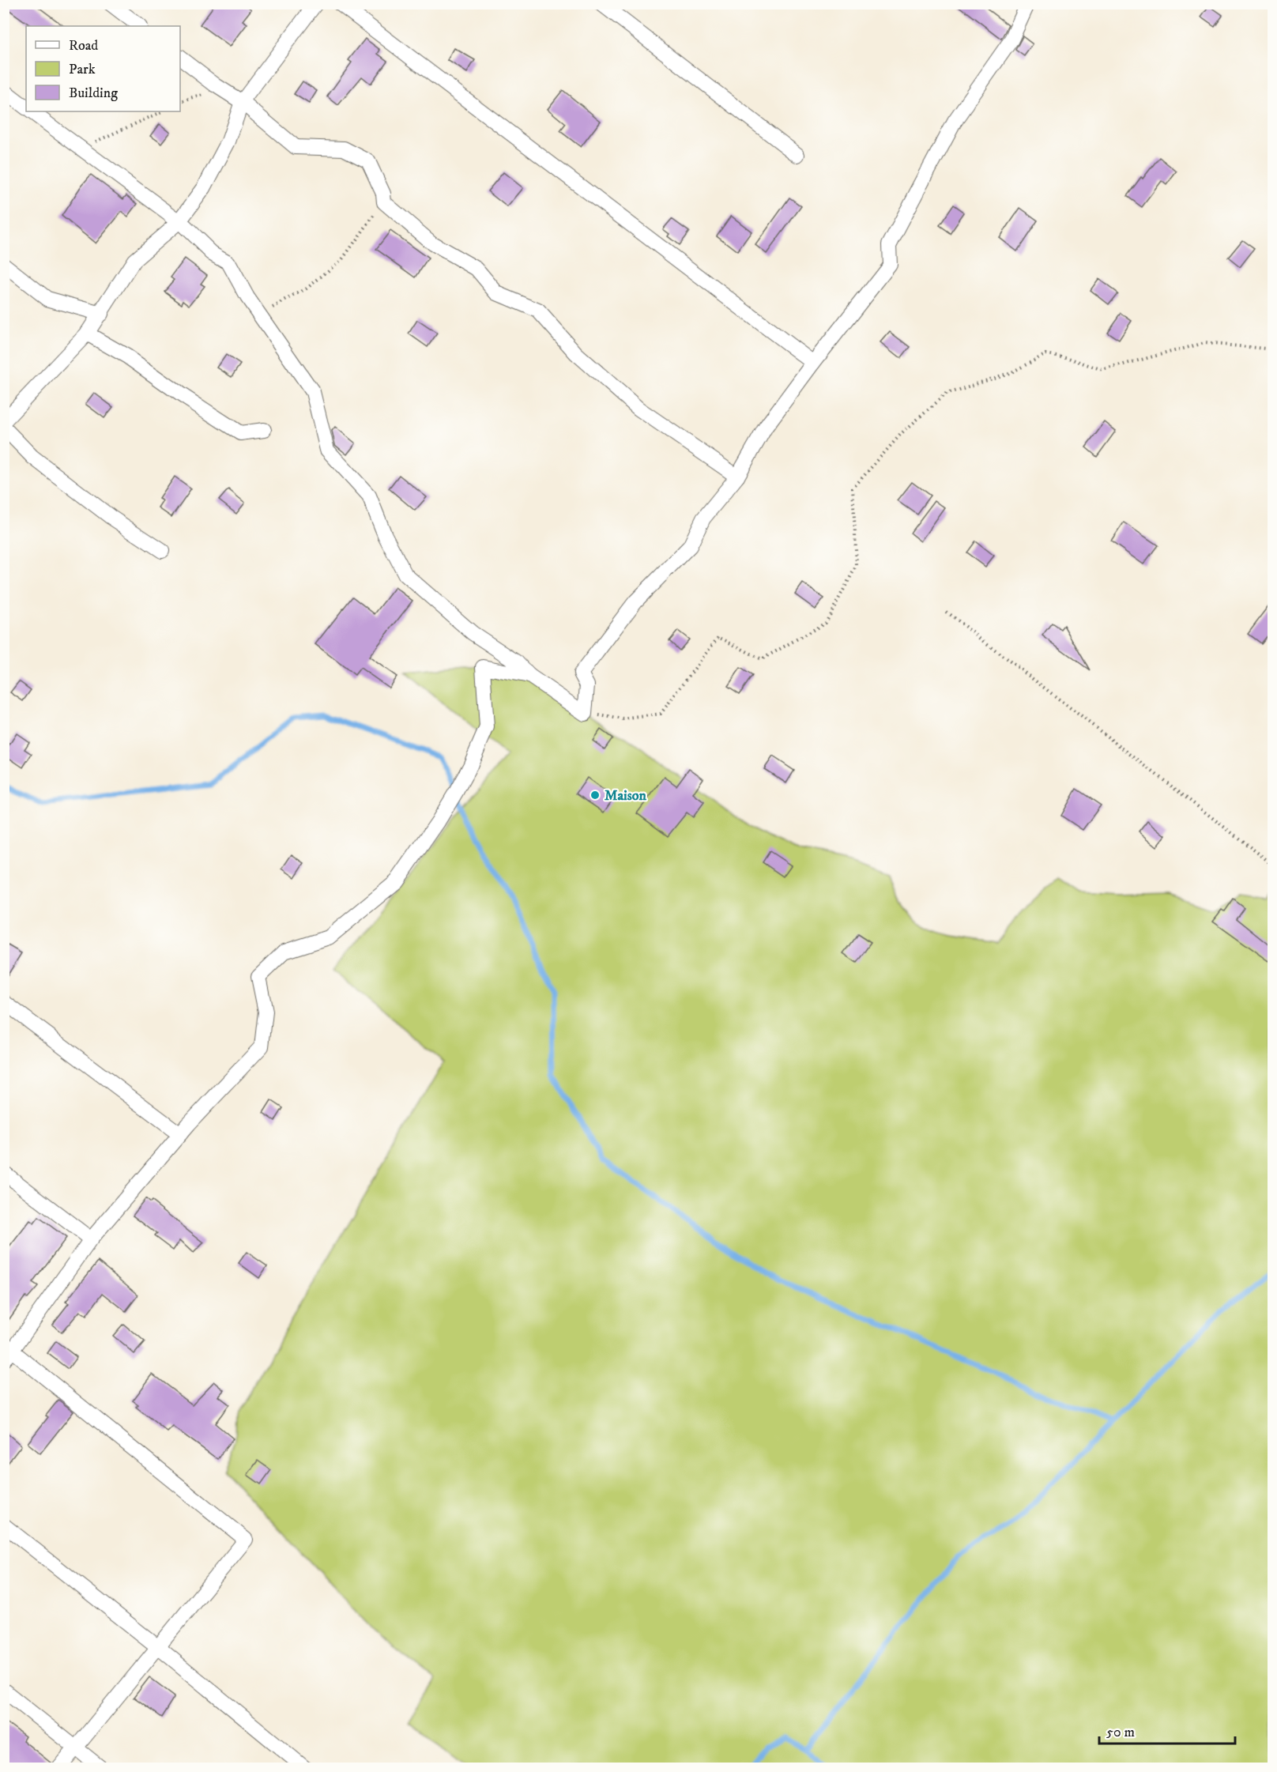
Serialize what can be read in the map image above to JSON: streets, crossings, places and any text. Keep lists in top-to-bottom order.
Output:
{
  "places": ["Maison"],
  "legend": ["Road", "Park", "Building"],
  "scale_bar": "50 m"
}
